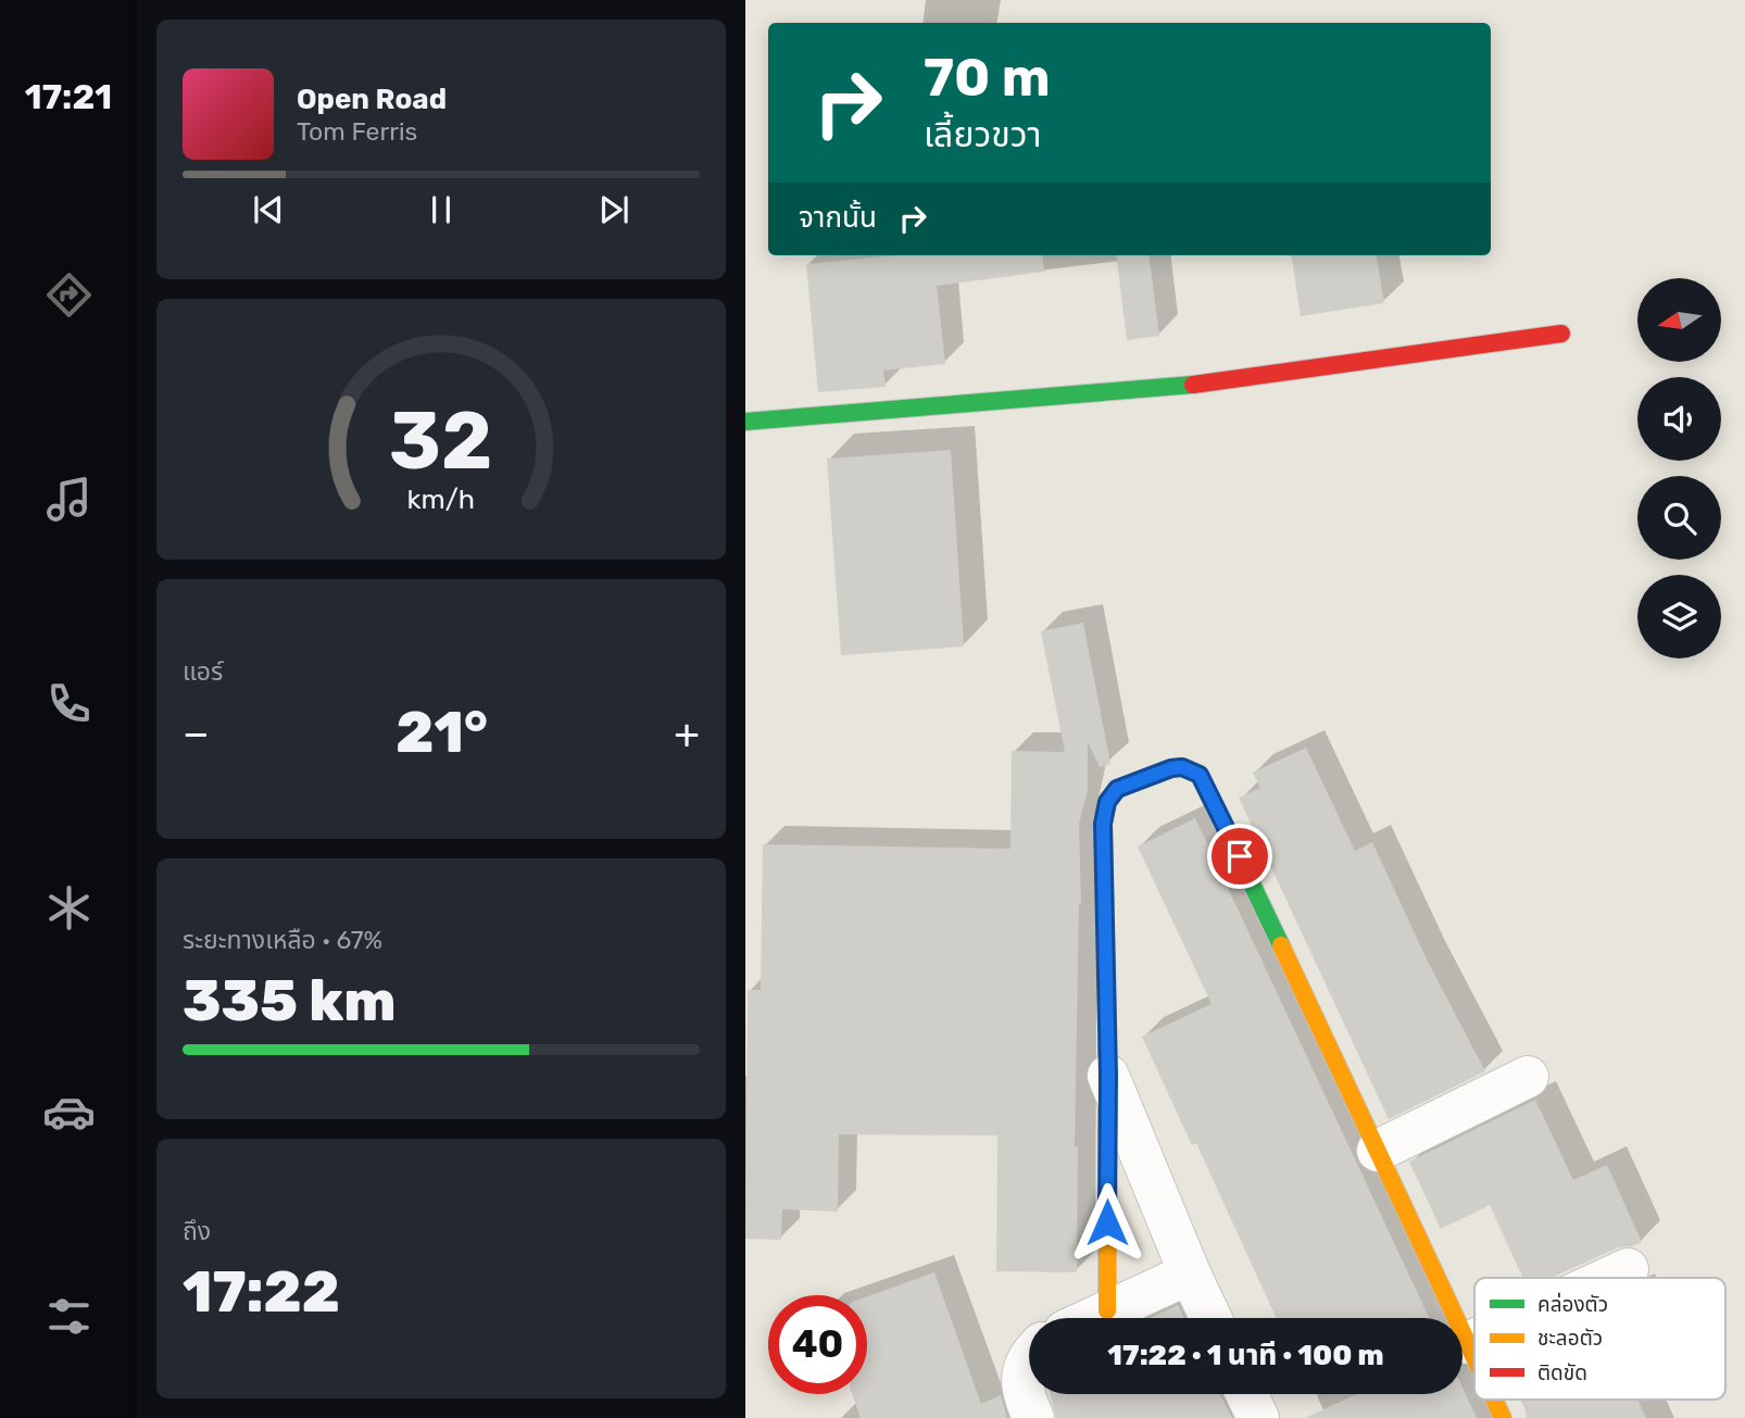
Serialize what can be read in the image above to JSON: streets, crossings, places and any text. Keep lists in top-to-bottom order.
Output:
{
  "legend": ["คล่องตัว", "ชะลอตัว", "ติดขัด"],
  "north": "left",
  "page": {
    "tabs": "17:21",
    "turn": ["70 m", "เลี้ยวขวา"],
    "song": ["Open Road", "Tom Ferris"],
    "then": "จากนั้น",
    "tile": [
      "แอร์",
      ["ระยะทางเหลือ · 67%", "335 km"],
      ["ถึง", "17:22"]
    ],
    "heat": ["−", "21°", "+"],
    "limit": "40",
    "trip": "17:22 · 1 นาที · 100 m",
    "gauge": ["32", "km/h"]
  }
}
